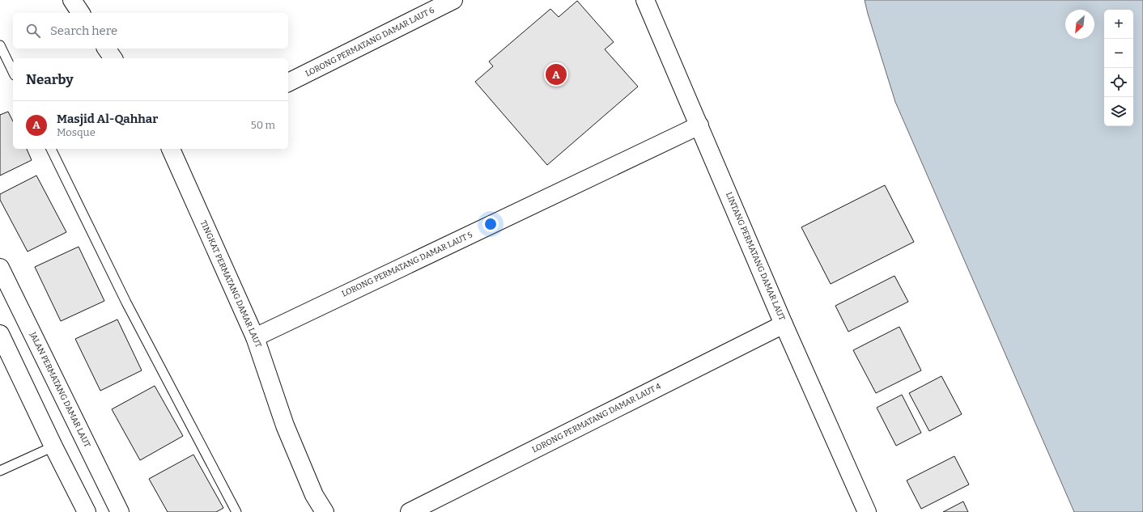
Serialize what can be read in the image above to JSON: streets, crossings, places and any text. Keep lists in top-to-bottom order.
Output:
{
  "streets": {
    "main road": [
      "LORONG PERMATANG DAMAR LAUT 6",
      "LINTANG PERMATANG DAMAR LAUT",
      "LORONG PERMATANG DAMAR LAUT 5",
      "TINGKAT PERMATANG DAMAR LAUT",
      "JALAN PERMATANG DAMAR LAUT",
      "LORONG PERMATANG DAMAR LAUT 4"
    ]
  },
  "crossings": [
    ["LINTANG PERMATANG DAMAR LAUT", "LORONG PERMATANG DAMAR LAUT 5"],
    ["LINTANG PERMATANG DAMAR LAUT", "LORONG PERMATANG DAMAR LAUT 4"],
    ["LORONG PERMATANG DAMAR LAUT 5", "TINGKAT PERMATANG DAMAR LAUT"]
  ],
  "north": "bottom left",
  "page": {
    "map_buttons": ["+", "−"],
    "search": "Search here",
    "heading": "Nearby",
    "pins": "A",
    "list": [
      {
        "mark": "A",
        "name": "Masjid Al-Qahhar",
        "note": "Mosque",
        "value": "50 m"
      }
    ]
  }
}
